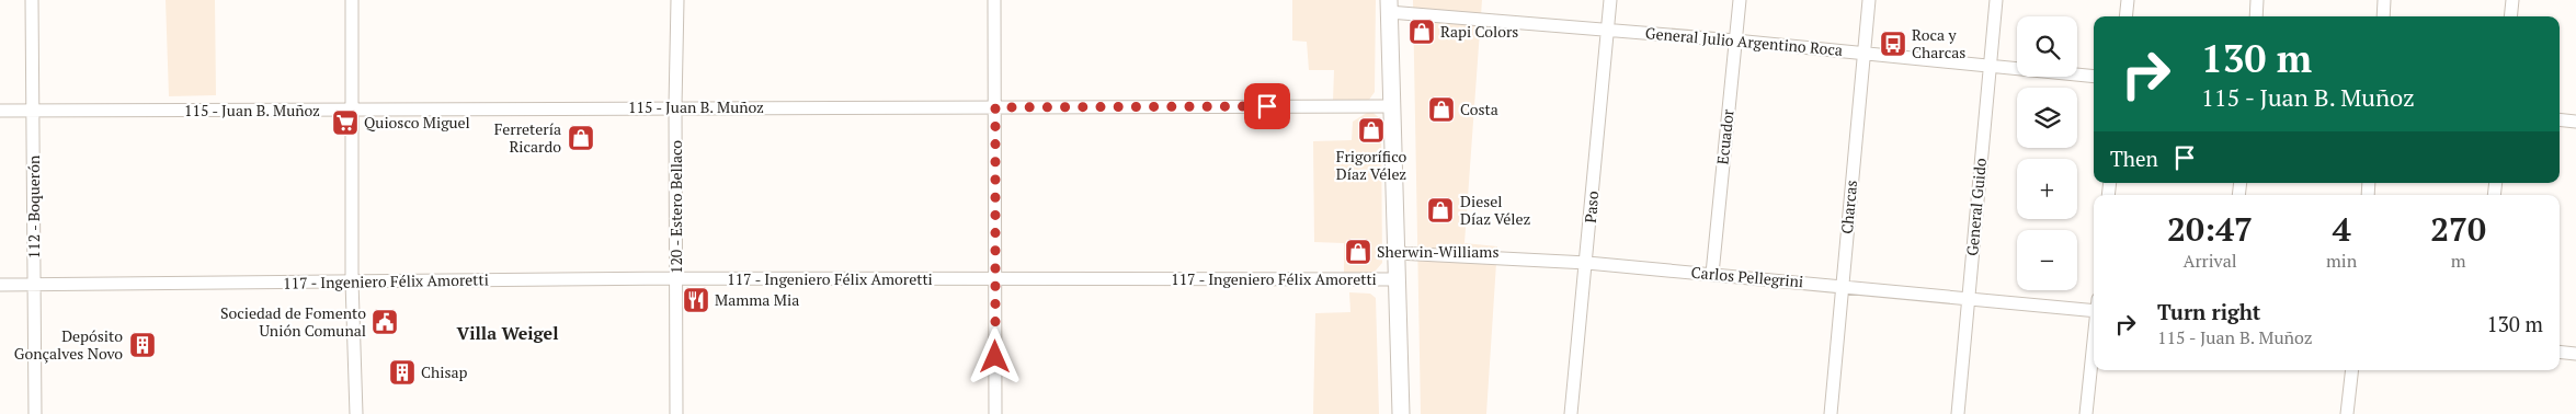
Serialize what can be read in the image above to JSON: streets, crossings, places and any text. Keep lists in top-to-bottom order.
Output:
{
  "streets": {
    "street": [
      "General Julio Argentino Roca",
      "115 - Juan B. Muñoz",
      "Ecuador",
      "112 - Boquerón",
      "120 - Estero Bellaco",
      "Paso",
      "Charcas",
      "General Guido",
      "Carlos Pellegrini",
      "117 - Ingeniero Félix Amoretti"
    ]
  },
  "crossings": [
    ["General Julio Argentino Roca", "Ecuador"],
    ["General Julio Argentino Roca", "Paso"],
    ["General Julio Argentino Roca", "Charcas"],
    ["General Julio Argentino Roca", "General Guido"],
    ["115 - Juan B. Muñoz", "112 - Boquerón"],
    ["115 - Juan B. Muñoz", "120 - Estero Bellaco"],
    ["Ecuador", "Carlos Pellegrini"],
    ["112 - Boquerón", "117 - Ingeniero Félix Amoretti"],
    ["120 - Estero Bellaco", "117 - Ingeniero Félix Amoretti"],
    ["Paso", "Carlos Pellegrini"],
    ["Charcas", "Carlos Pellegrini"],
    ["General Guido", "Carlos Pellegrini"]
  ],
  "districts": ["Villa Weigel"],
  "places": {
    "shop": [
      "Rapi Colors",
      "Costa",
      "Frigorífico Díaz Vélez",
      "Ferretería Ricardo",
      "Diesel Díaz Vélez",
      "Sherwin-Williams"
    ],
    "bus stop": ["Roca y Charcas"],
    "supermarket": ["Quiosco Miguel"],
    "restaurant": ["Mamma Mia"],
    "public building": ["Sociedad de Fomento Unión Comunal"],
    "building": ["Depósito Gonçalves Novo", "Chisap"]
  },
  "page": {
    "map_buttons": ["+", "−"],
    "turn": ["130 m", "115 - Juan B. Muñoz"],
    "then": "Then",
    "eta": [
      "20:47",
      "Arrival",
      "4",
      "min",
      "270",
      "m"
    ],
    "list": [
      {
        "name": "Turn right",
        "note": "115 - Juan B. Muñoz",
        "value": "130 m"
      }
    ]
  }
}
